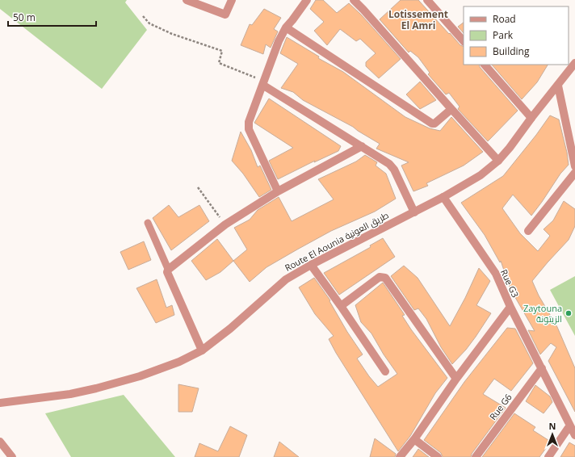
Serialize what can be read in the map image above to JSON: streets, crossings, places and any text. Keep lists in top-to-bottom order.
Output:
{
  "streets": {
    "street": ["Route El Aounia طريق العونية", "Rue G3", "Rue G6"]
  },
  "crossings": [
    ["Route El Aounia طريق العونية", "Rue G3"],
    ["Rue G3", "Rue G6"]
  ],
  "districts": ["Lotissement El Amri"],
  "places": ["Zaytouna الزيتونة"],
  "legend": ["Road", "Park", "Building"],
  "scale_bar": "50 m",
  "north": "top"
}
